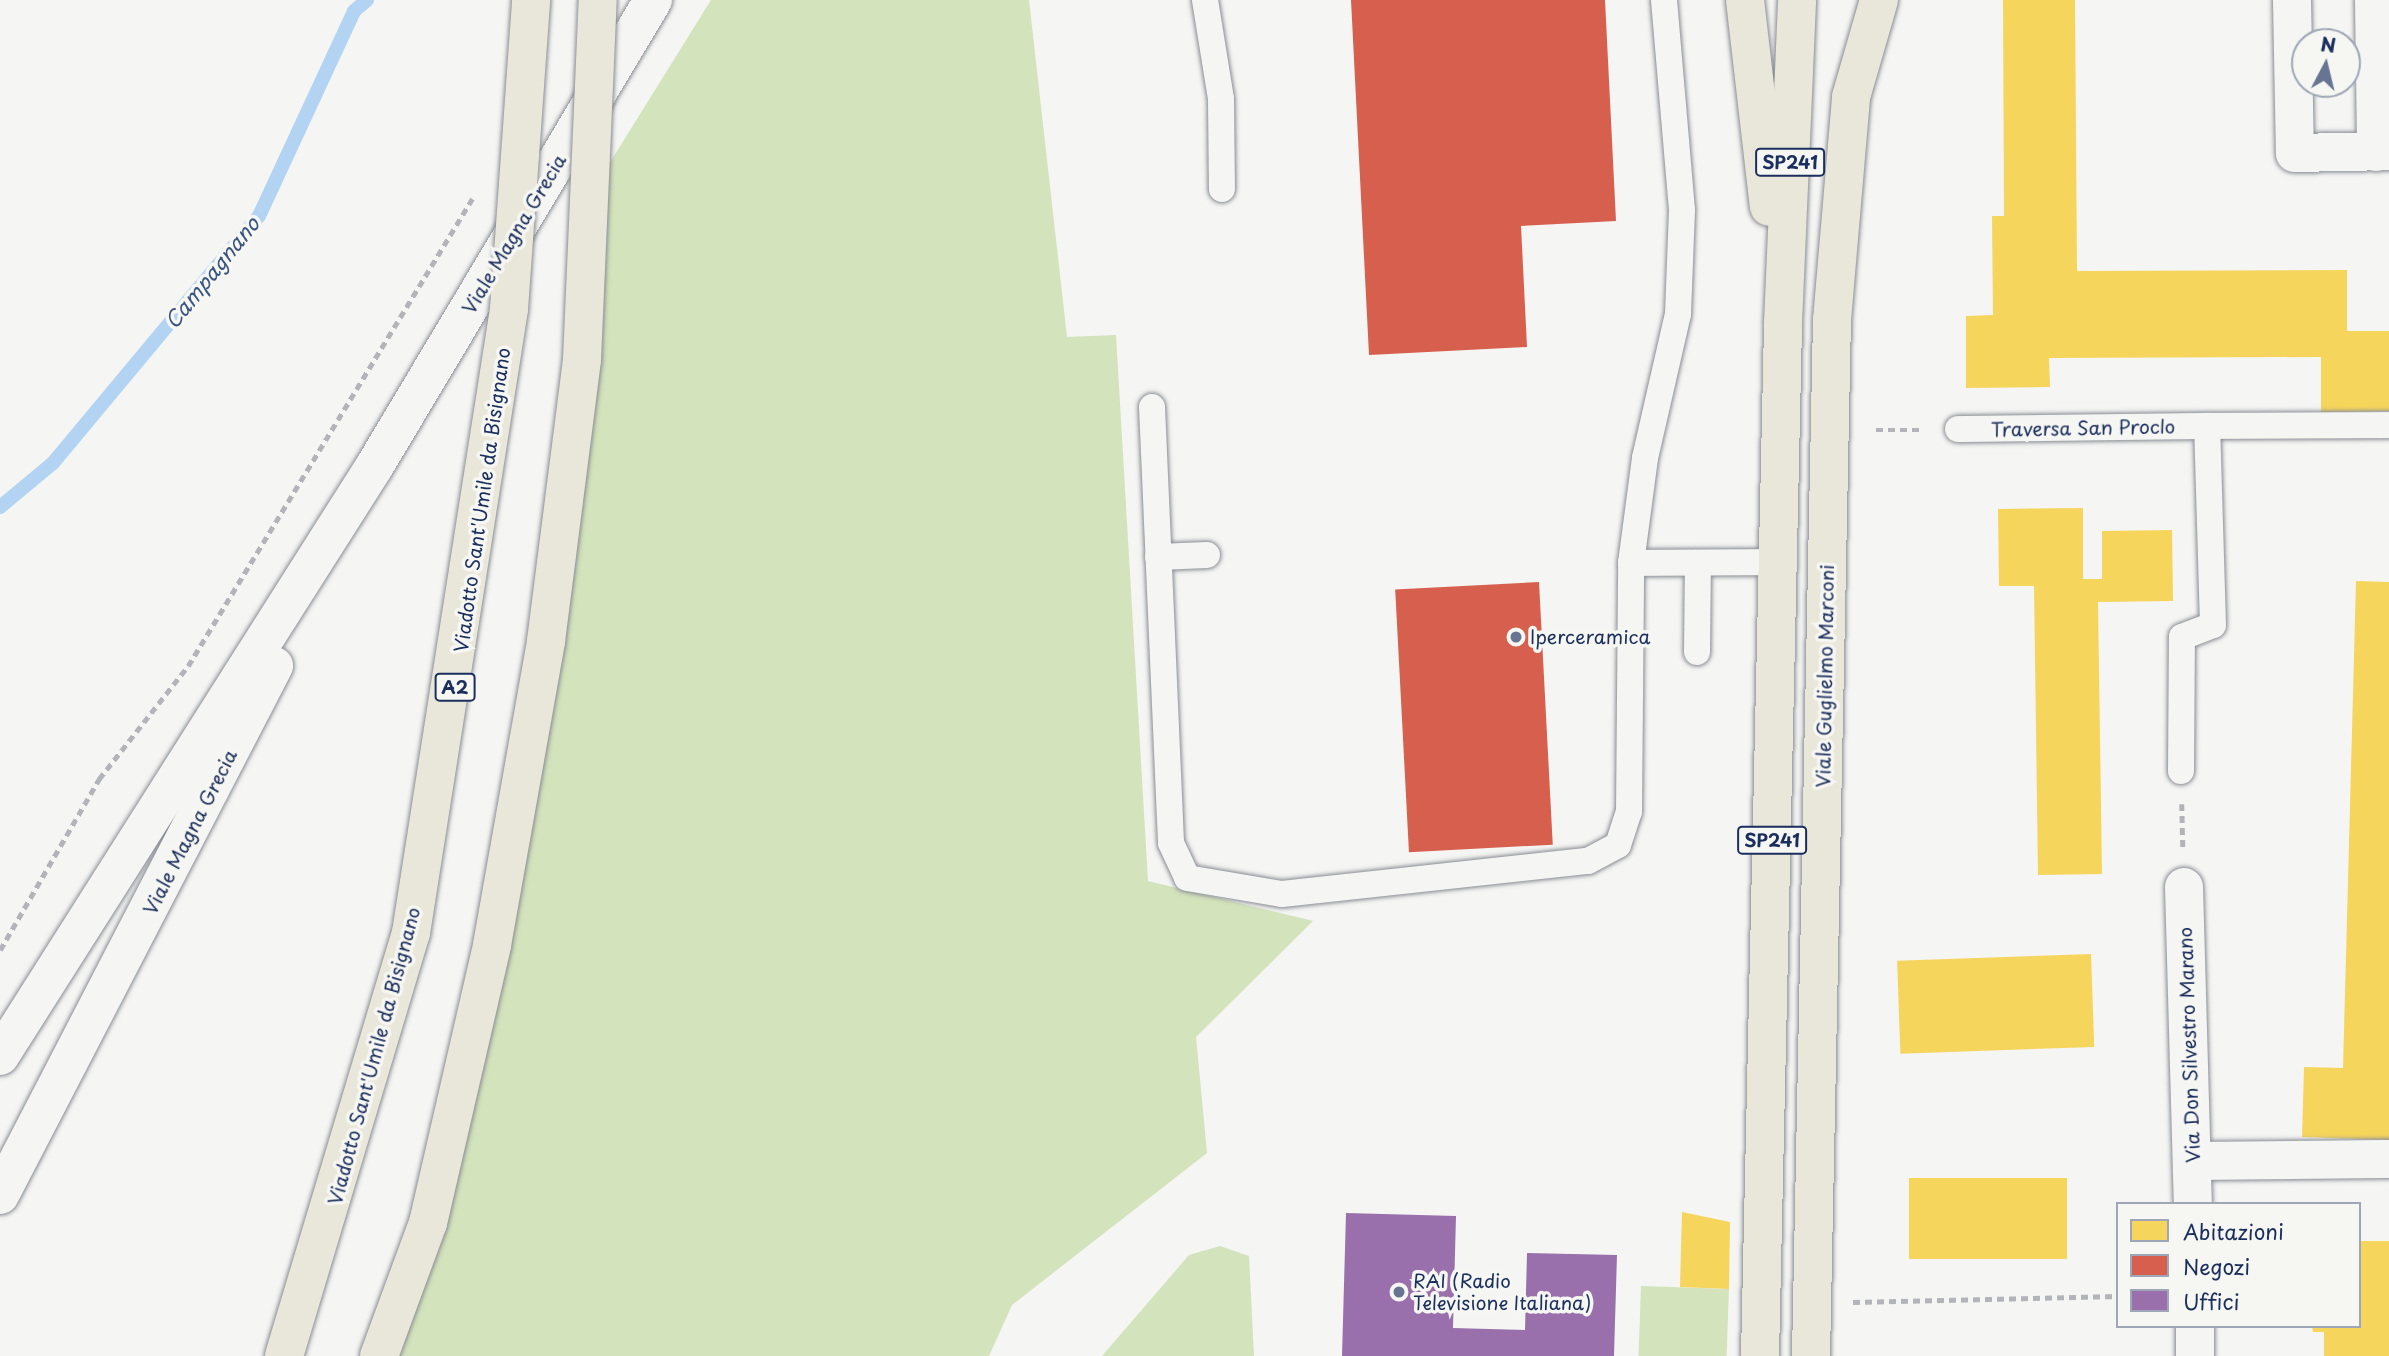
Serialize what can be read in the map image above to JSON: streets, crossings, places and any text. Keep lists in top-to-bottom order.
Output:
{
  "streets": {
    "main road": [
      "SP241",
      "Viadotto Sant'Umile da Bisignano",
      "Viale Guglielmo Marconi",
      "A2"
    ],
    "street": ["Viale Magna Grecia", "Via Don Silvestro Marano"],
    "lane": ["Traversa San Proclo"]
  },
  "water": ["Campagnano"],
  "places": ["Iperceramica", "RAI (Radio Televisione Italiana)"],
  "legend": ["Abitazioni", "Negozi", "Uffici"],
  "north": "top"
}
